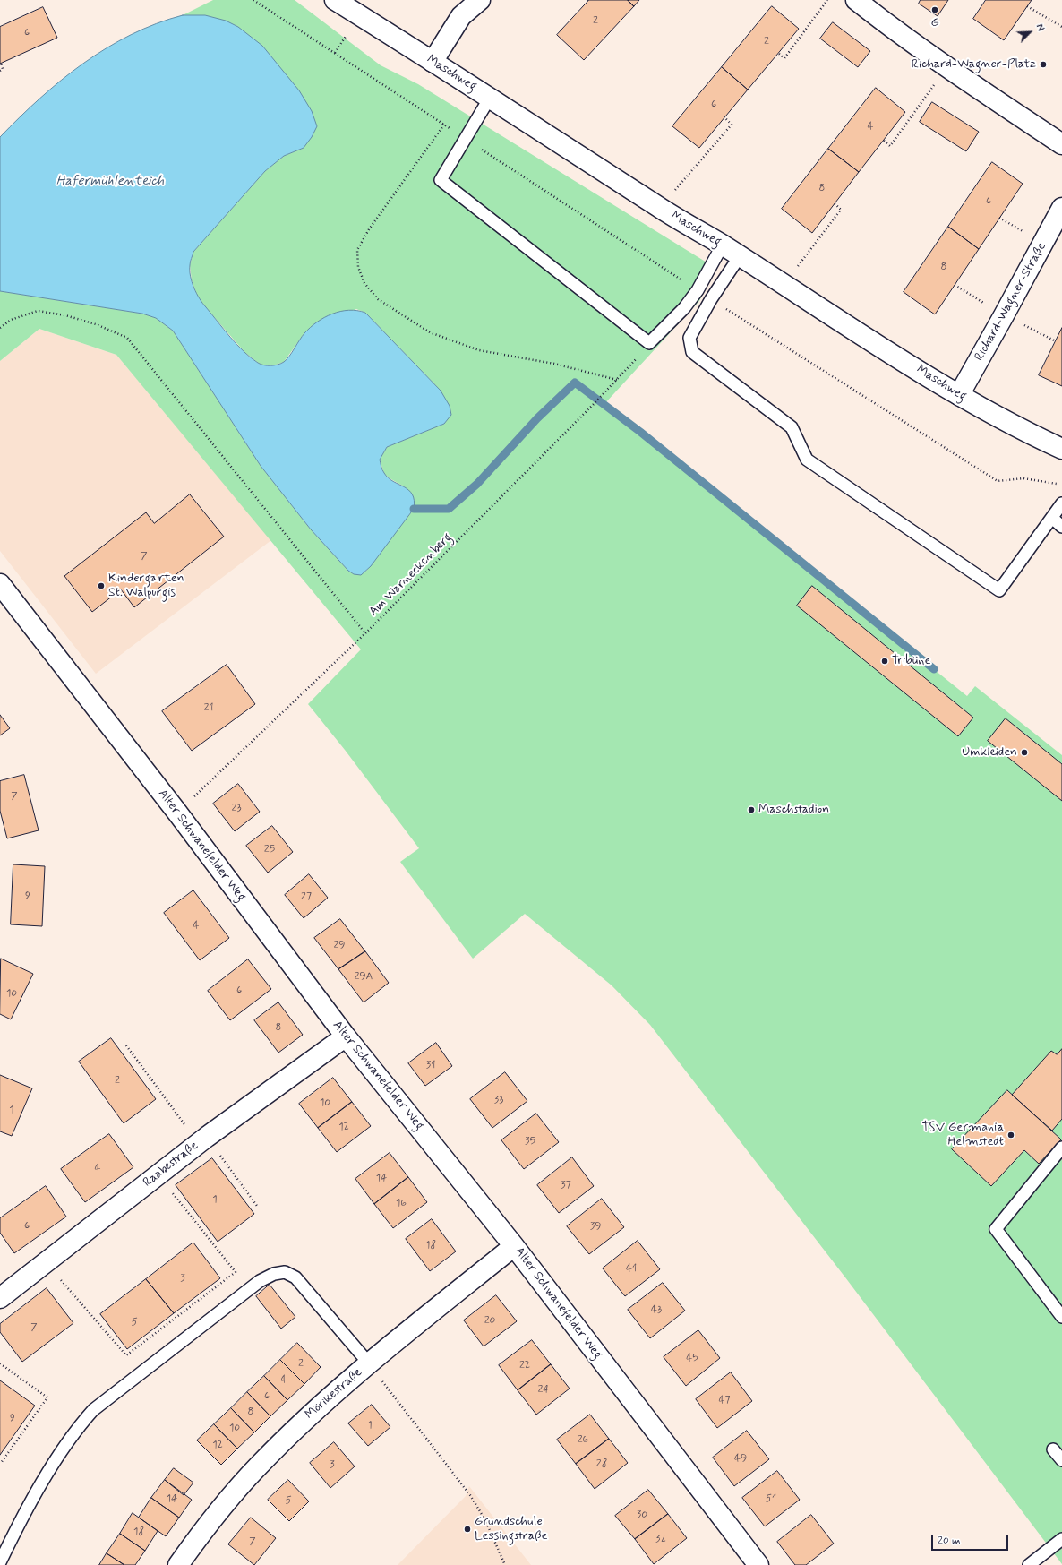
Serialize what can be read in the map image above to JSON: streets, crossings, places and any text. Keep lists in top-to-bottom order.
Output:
{
  "streets": {
    "street": [
      "Maschweg",
      "Richard-Wagner-Straße",
      "Alter Schwanefelder Weg",
      "Raabestraße",
      "Mörikestraße"
    ],
    "path": ["Am Warneckenberg"]
  },
  "crossings": [
    ["Maschweg", "Richard-Wagner-Straße"],
    ["Am Warneckenberg", "Alter Schwanefelder Weg"],
    ["Alter Schwanefelder Weg", "Raabestraße"],
    ["Alter Schwanefelder Weg", "Mörikestraße"]
  ],
  "water": ["Hafermühlenteich"],
  "places": [
    "G",
    "Richard-Wagner-Platz",
    "Kindergarten St. Walpurgis",
    "Tribüne",
    "Umkleiden",
    "Maschstadion",
    "TSV Germania Helmstedt",
    "Grundschule Lessingstraße"
  ],
  "house_numbers": [
    "2",
    "6",
    "2",
    "6",
    "4",
    "8",
    "6",
    "8",
    "7",
    "21",
    "7",
    "23",
    "25",
    "9",
    "27",
    "4",
    "29",
    "29A",
    "6",
    "10",
    "8",
    "31",
    "2",
    "33",
    "10",
    "1",
    "12",
    "35",
    "4",
    "14",
    "37",
    "1",
    "16",
    "6",
    "39",
    "18",
    "41",
    "3",
    "43",
    "20",
    "5",
    "7",
    "45",
    "2",
    "22",
    "4",
    "24",
    "6",
    "47",
    "8",
    "9",
    "1",
    "10",
    "26",
    "12",
    "49",
    "28",
    "3",
    "14",
    "51",
    "5",
    "30",
    "18",
    "32",
    "7"
  ],
  "scale_bar": "20 m",
  "north": "top right"
}
